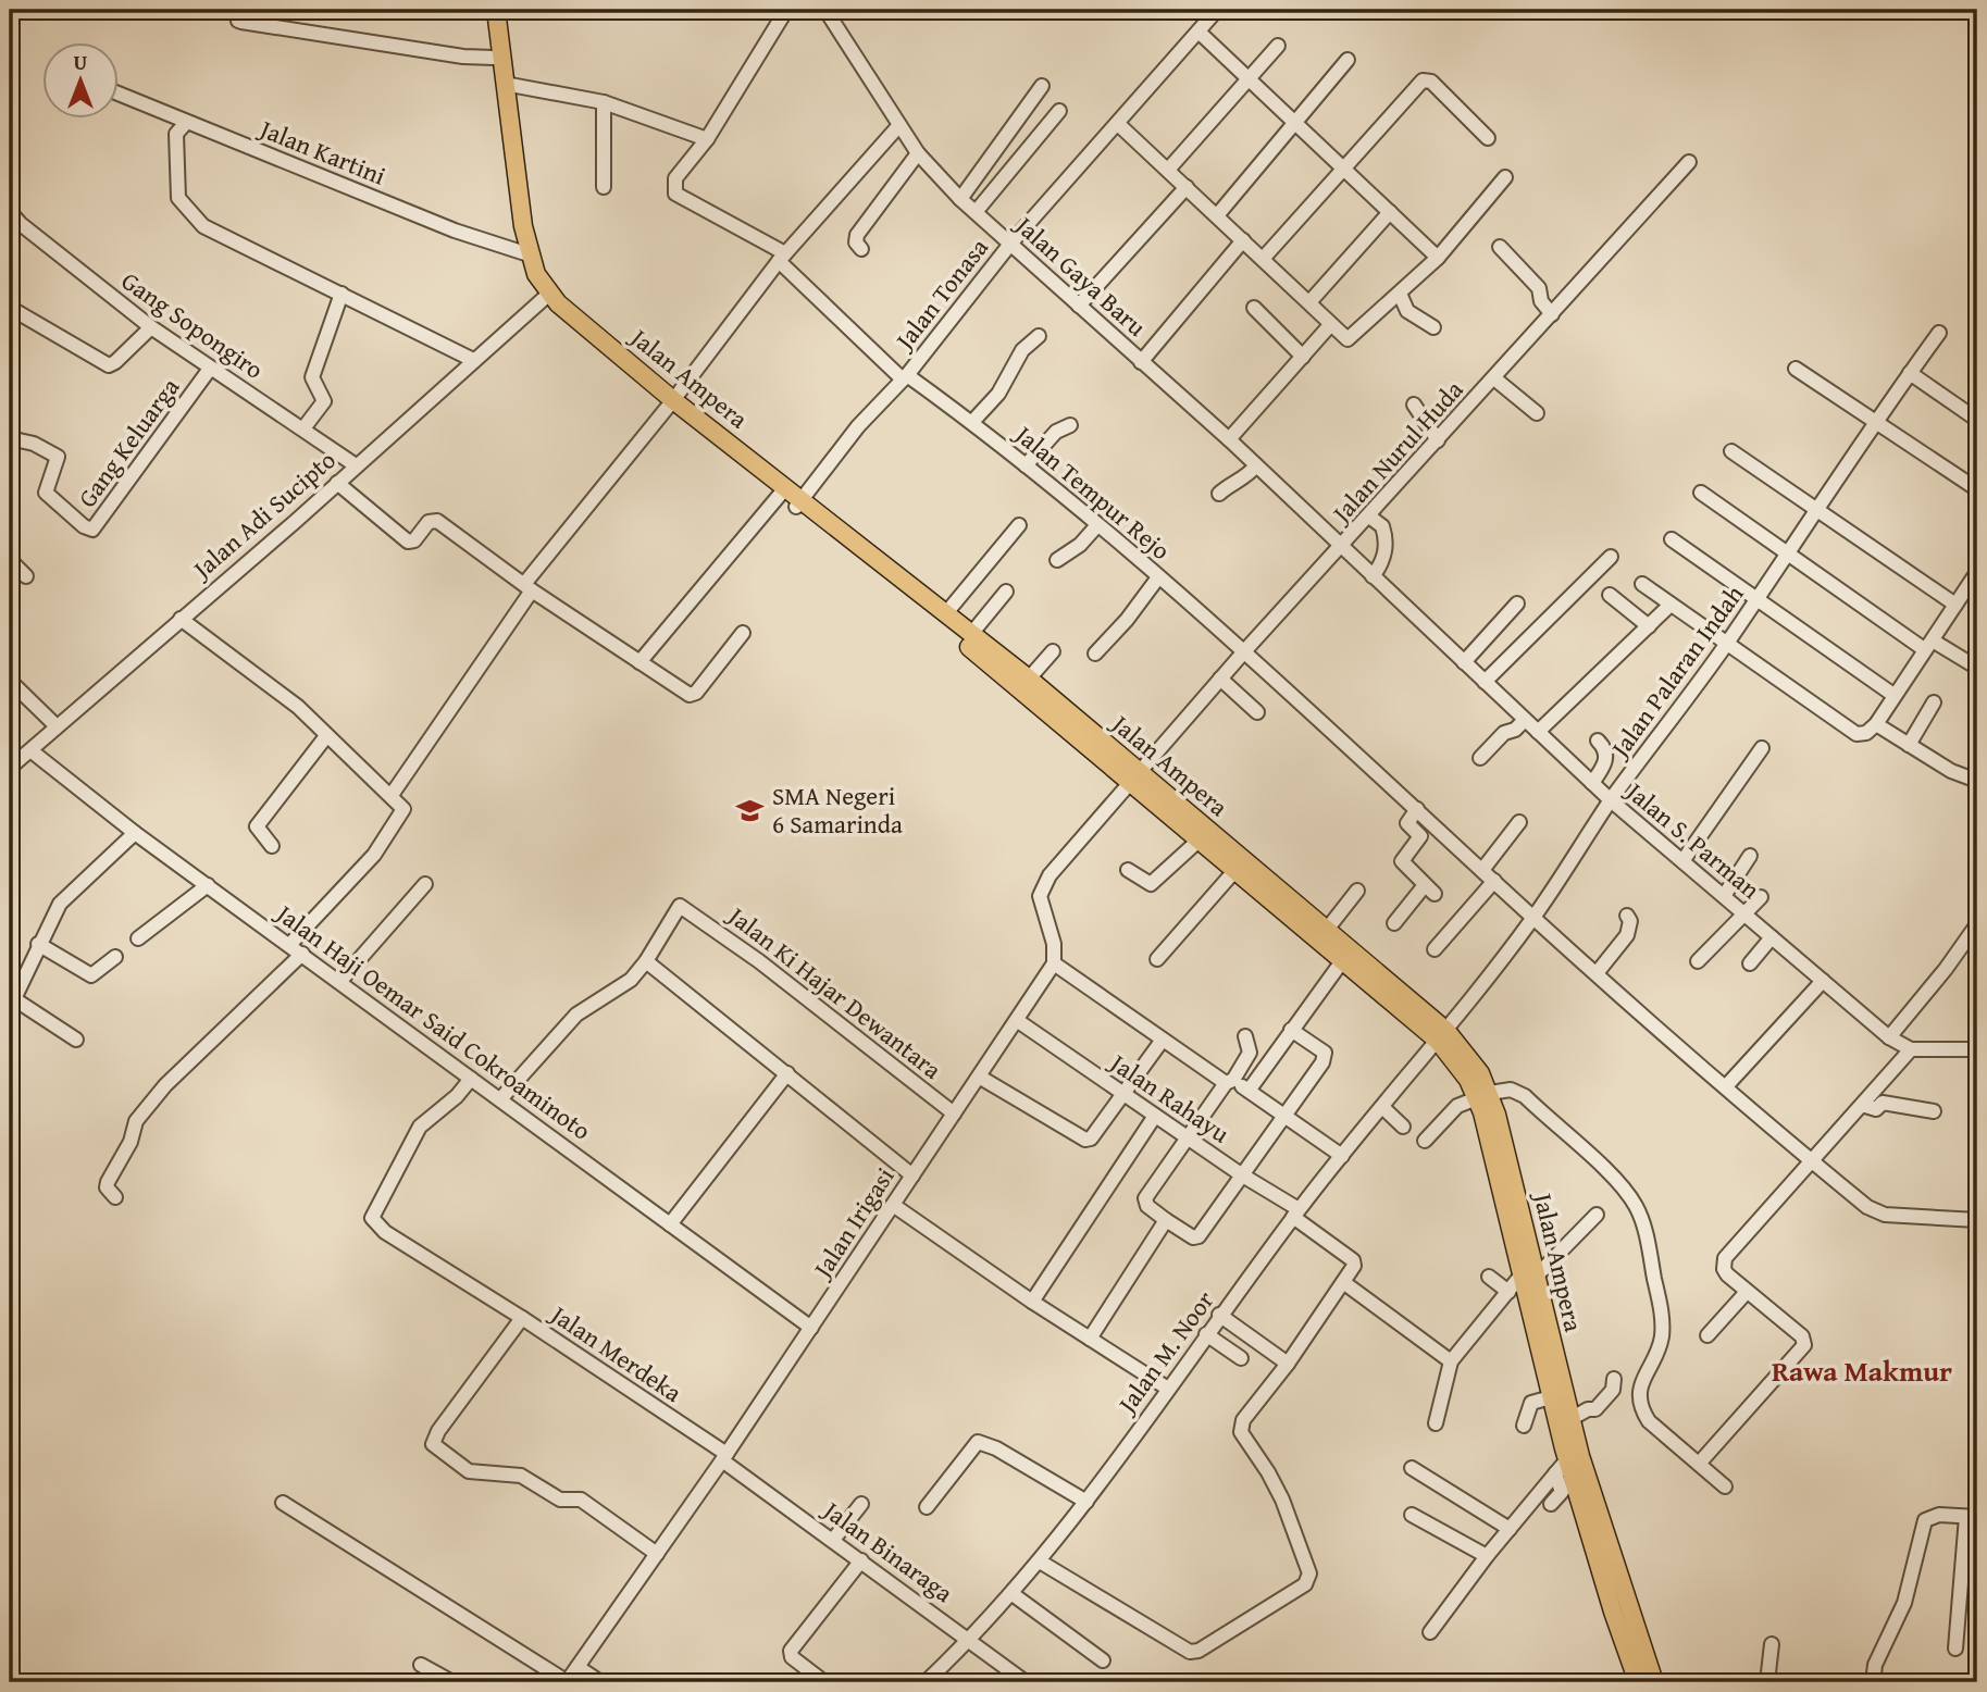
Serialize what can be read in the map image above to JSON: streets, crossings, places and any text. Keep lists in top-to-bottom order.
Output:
{
  "streets": {
    "main road": ["Jalan Ampera"],
    "street": [
      "Jalan Kartini",
      "Jalan Gaya Baru",
      "Jalan Tonasa",
      "Gang Sopongiro",
      "Gang Keluarga",
      "Jalan Nurul Huda",
      "Jalan Tempur Rejo",
      "Jalan Adi Sucipto",
      "Jalan Palaran Indah",
      "Jalan S. Parman",
      "Jalan Ki Hajar Dewantara",
      "Jalan Haji Oemar Said Cokroaminoto",
      "Jalan Rahayu",
      "Jalan Irigasi",
      "Jalan M. Noor",
      "Jalan Merdeka",
      "Jalan Binaraga"
    ]
  },
  "crossings": [
    ["Jalan Kartini", "Jalan Ampera"],
    ["Jalan Gaya Baru", "Jalan Tonasa"],
    ["Jalan Gaya Baru", "Jalan Nurul Huda"],
    ["Jalan Gaya Baru", "Jalan S. Parman"],
    ["Jalan Tonasa", "Jalan Ampera"],
    ["Jalan Tonasa", "Jalan Tempur Rejo"],
    ["Gang Sopongiro", "Gang Keluarga"],
    ["Gang Sopongiro", "Jalan Adi Sucipto"],
    ["Jalan Ampera", "Jalan Nurul Huda"],
    ["Jalan Ampera", "Jalan Adi Sucipto"],
    ["Jalan Ampera", "Jalan Palaran Indah"],
    ["Jalan Ampera", "Jalan M. Noor"],
    ["Jalan Nurul Huda", "Jalan Tempur Rejo"],
    ["Jalan Nurul Huda", "Jalan S. Parman"],
    ["Jalan Tempur Rejo", "Jalan Palaran Indah"],
    ["Jalan Adi Sucipto", "Jalan Haji Oemar Said Cokroaminoto"],
    ["Jalan Palaran Indah", "Jalan S. Parman"],
    ["Jalan Palaran Indah", "Jalan M. Noor"],
    ["Jalan Ki Hajar Dewantara", "Jalan Irigasi"],
    ["Jalan Haji Oemar Said Cokroaminoto", "Jalan Irigasi"],
    ["Jalan Rahayu", "Jalan Irigasi"],
    ["Jalan Rahayu", "Jalan M. Noor"],
    ["Jalan Irigasi", "Jalan Merdeka"],
    ["Jalan Irigasi", "Jalan Binaraga"],
    ["Jalan M. Noor", "Jalan Binaraga"],
    ["Jalan Merdeka", "Jalan Binaraga"]
  ],
  "districts": ["Rawa Makmur"],
  "places": {
    "school or university": ["SMA Negeri 6 Samarinda"]
  },
  "north": "top"
}
